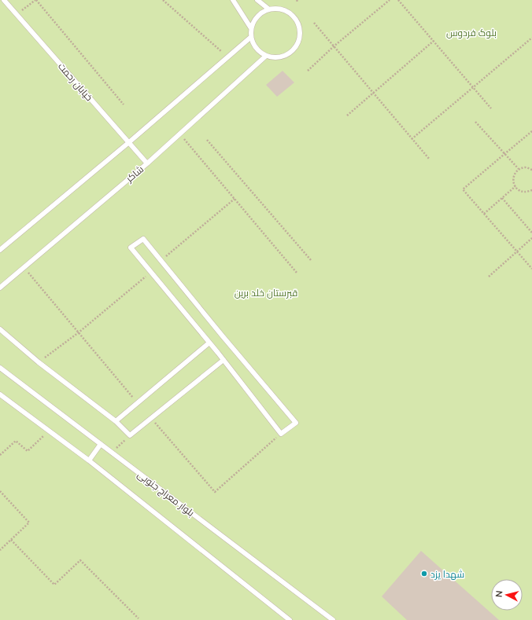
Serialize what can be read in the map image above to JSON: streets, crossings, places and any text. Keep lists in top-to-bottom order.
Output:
{
  "streets": {
    "lane": ["خیابان رحمت", "شاکر", "بلوار معراج جنوبی"]
  },
  "crossings": [
    ["خیابان رحمت", "شاکر"]
  ],
  "parks": ["بلوک فردوس", "قبرستان خلد برین"],
  "places": ["شهدا یزد"],
  "north": "left"
}
